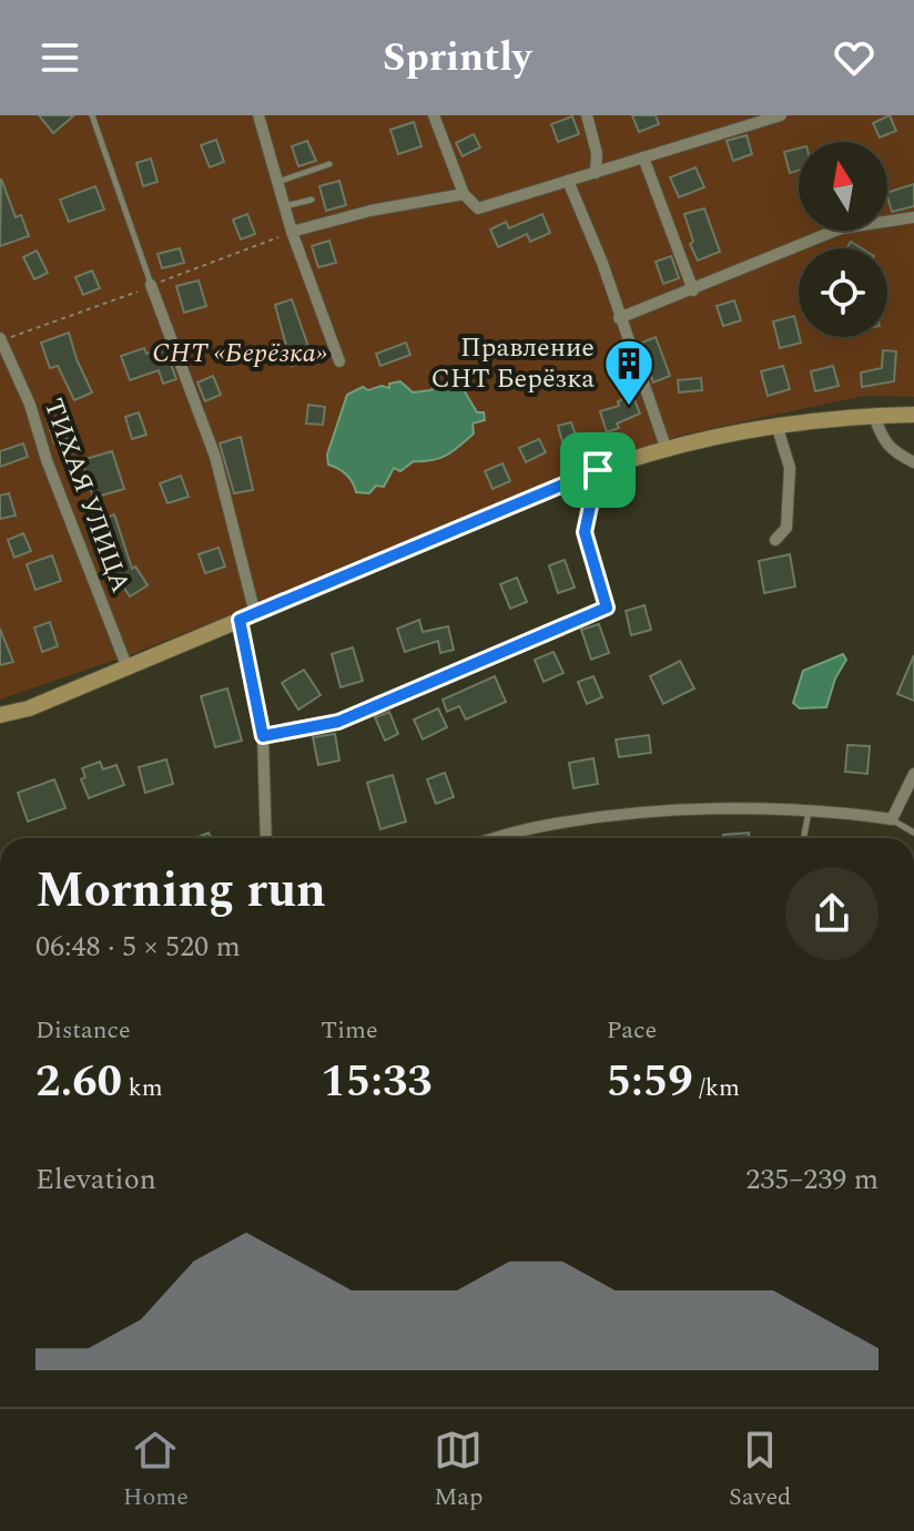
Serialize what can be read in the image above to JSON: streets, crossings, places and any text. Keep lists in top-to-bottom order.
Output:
{
  "streets": {
    "street": ["ТИХАЯ УЛИЦА"]
  },
  "parks": ["СНТ «Берёзка»"],
  "places": {
    "building": ["Правление СНТ Берёзка"]
  },
  "north": "top",
  "page": {
    "header": "Sprintly",
    "heading": ["Morning run", "06:48 · 5 × 520 m"],
    "stats": [
      ["Distance", "2.60 km"],
      ["Time", "15:33"],
      ["Pace", "5:59 /km"]
    ],
    "chart": ["Elevation", "235–239 m"],
    "tabs": ["Home", "Map", "Saved"]
  }
}
